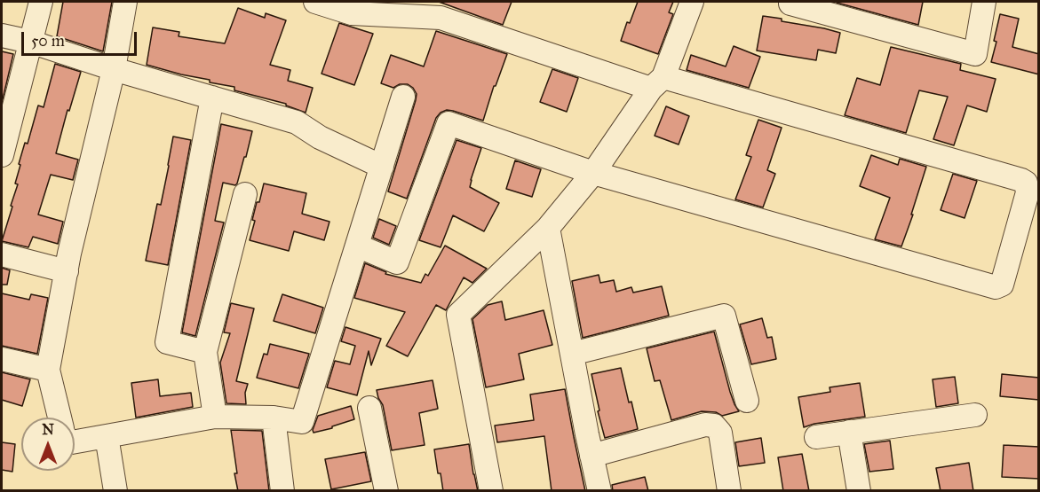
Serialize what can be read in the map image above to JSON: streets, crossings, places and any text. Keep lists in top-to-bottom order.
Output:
{
  "scale_bar": "50 m",
  "north": "top"
}
